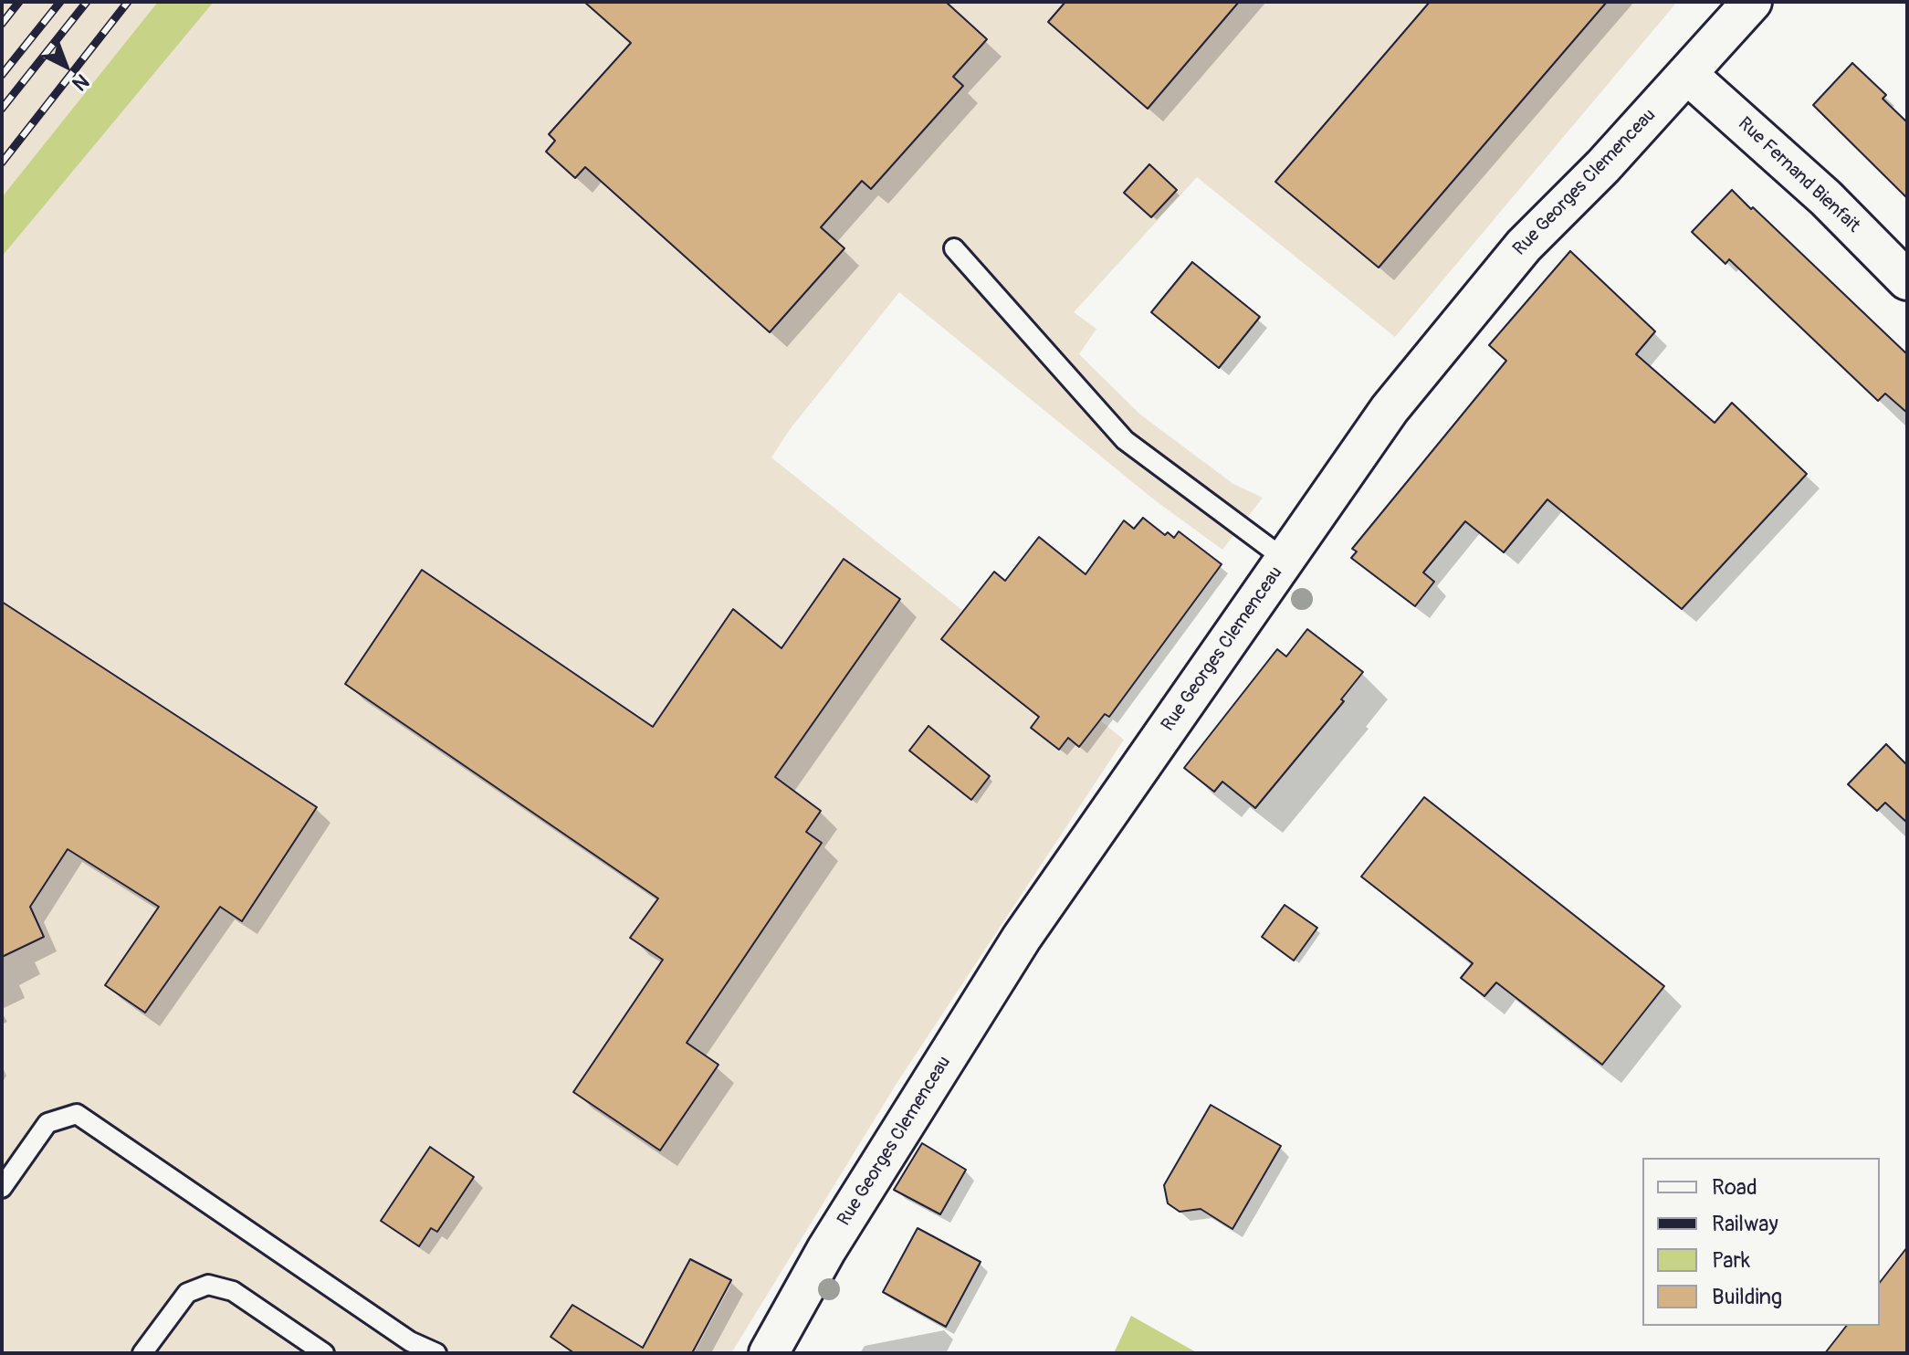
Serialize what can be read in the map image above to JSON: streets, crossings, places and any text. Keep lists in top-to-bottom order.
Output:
{
  "streets": {
    "street": ["Rue Fernand Bienfait", "Rue Georges Clemenceau"]
  },
  "crossings": [
    ["Rue Fernand Bienfait", "Rue Georges Clemenceau"]
  ],
  "legend": [
    "Road",
    "Railway",
    "Park",
    "Building"
  ],
  "north": "bottom right"
}
